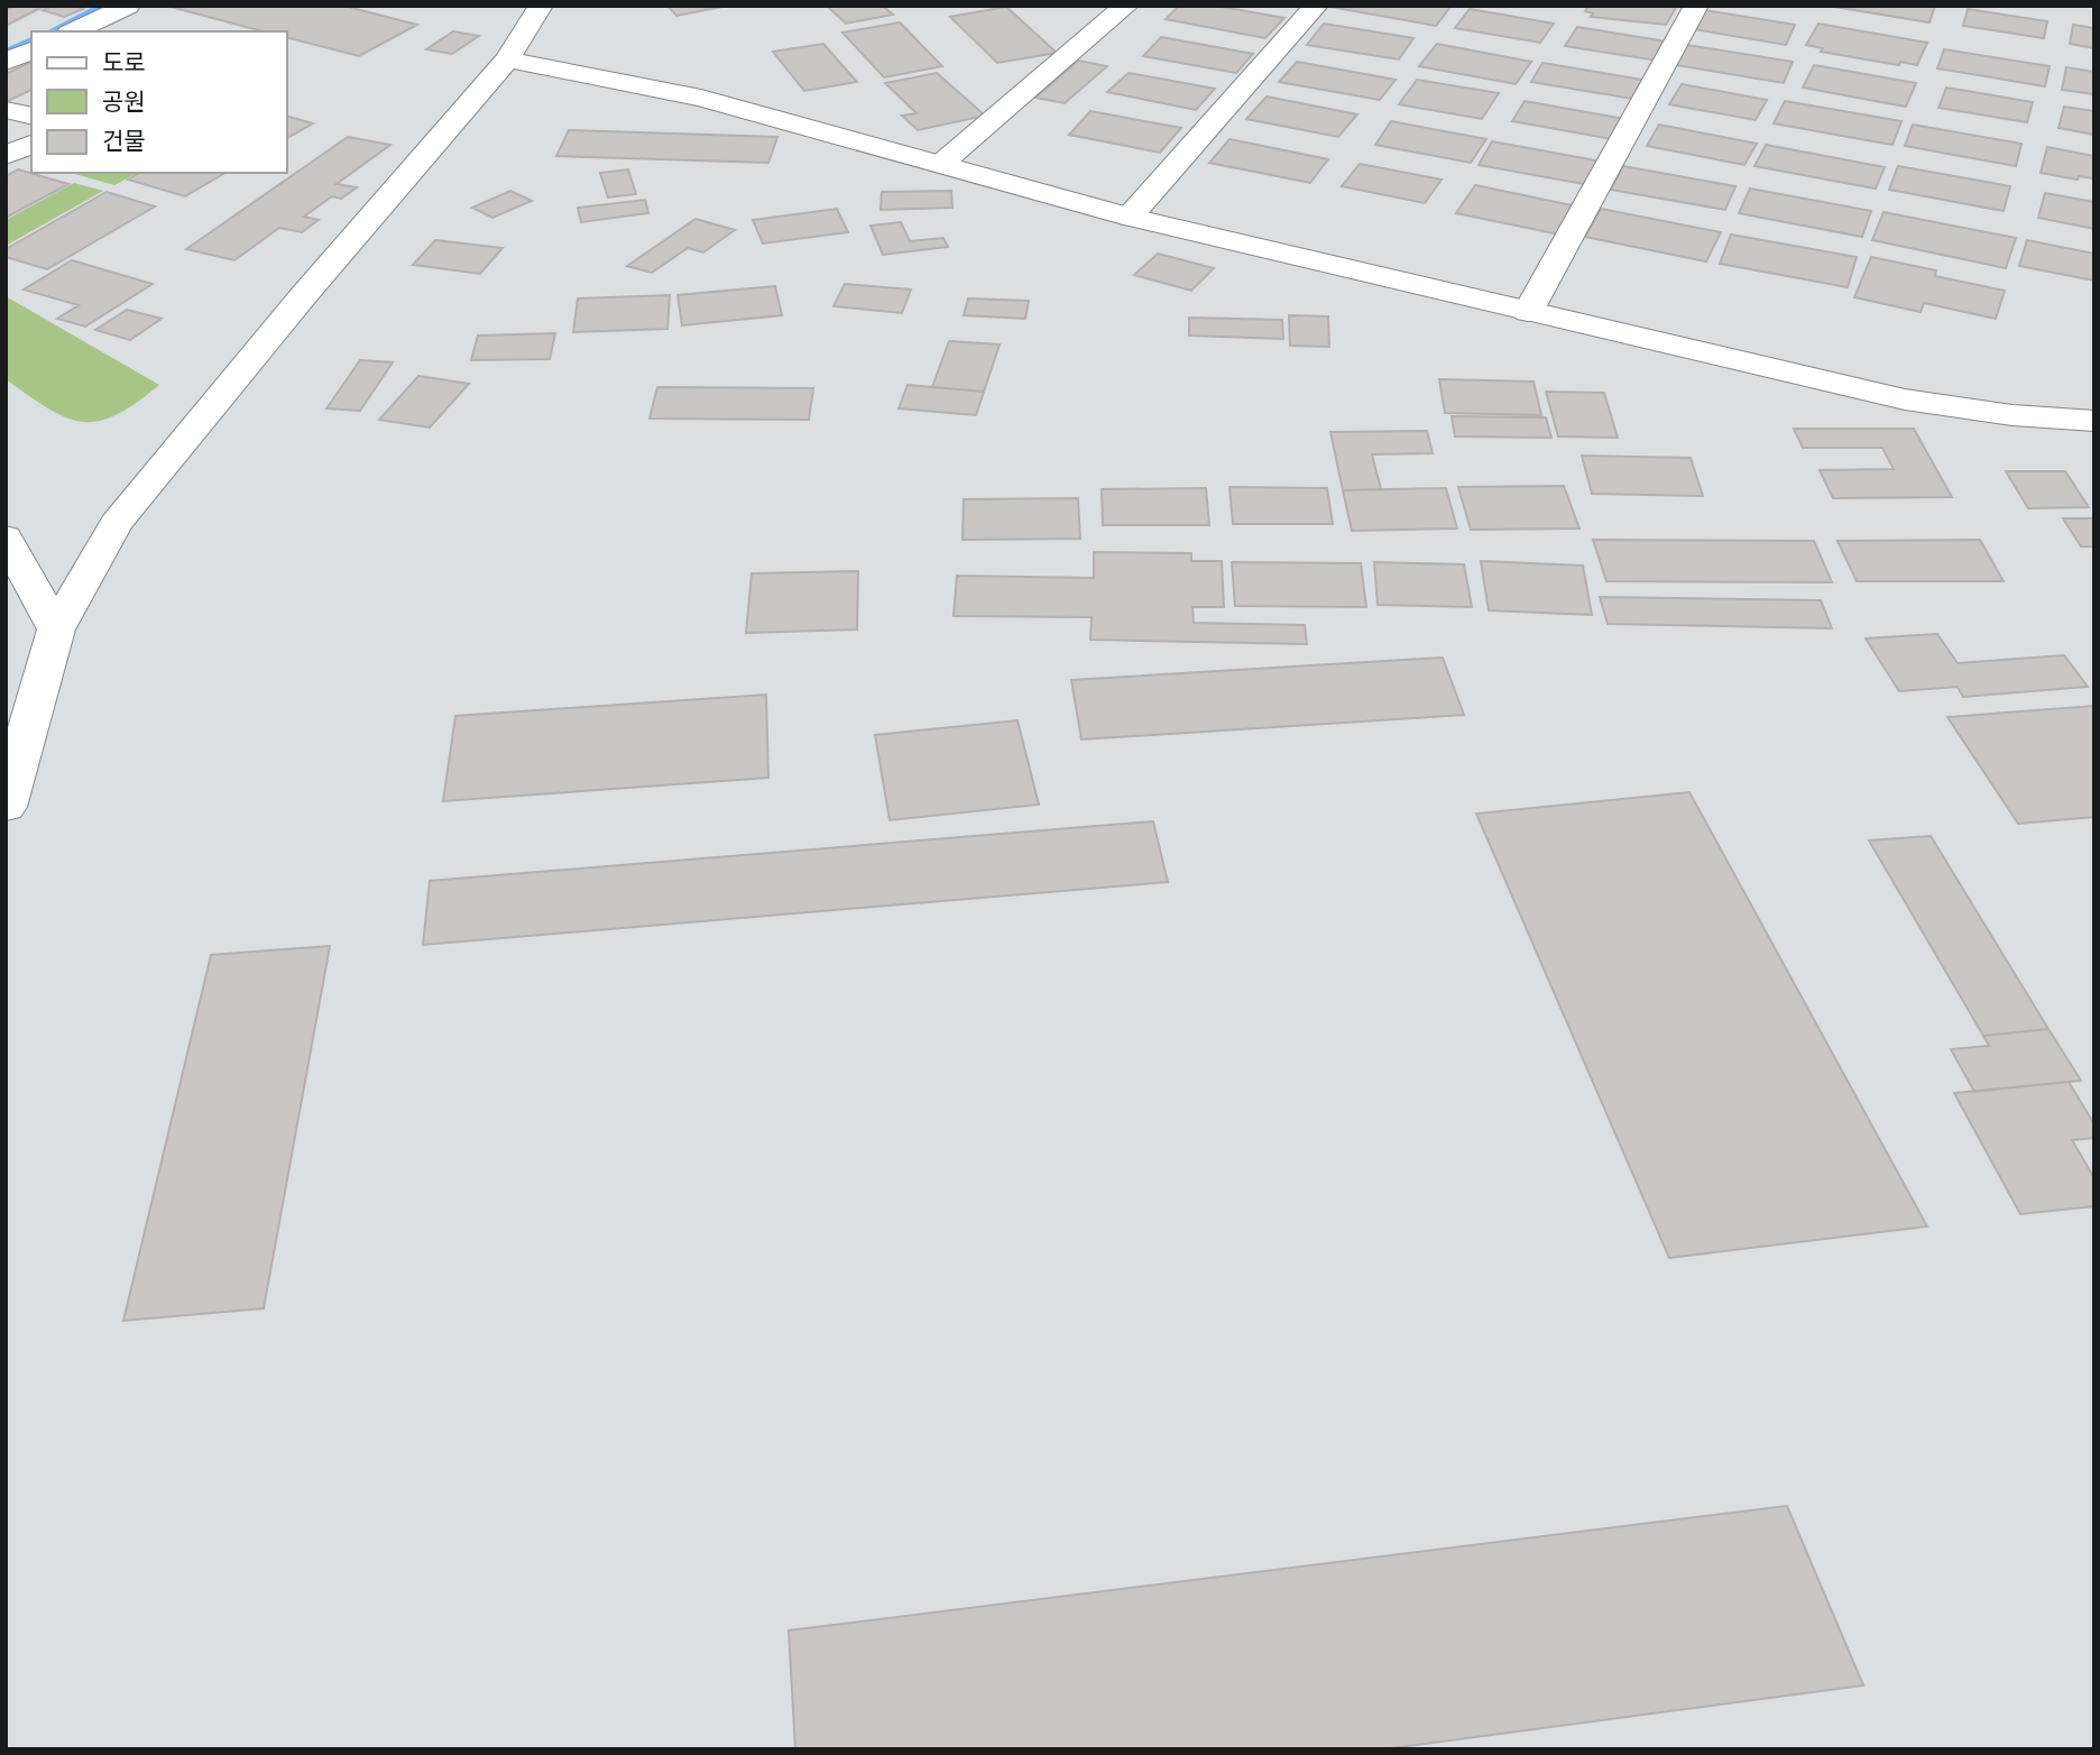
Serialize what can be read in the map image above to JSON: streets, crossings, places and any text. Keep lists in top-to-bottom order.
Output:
{
  "legend": ["도로", "공원", "건물"]
}
